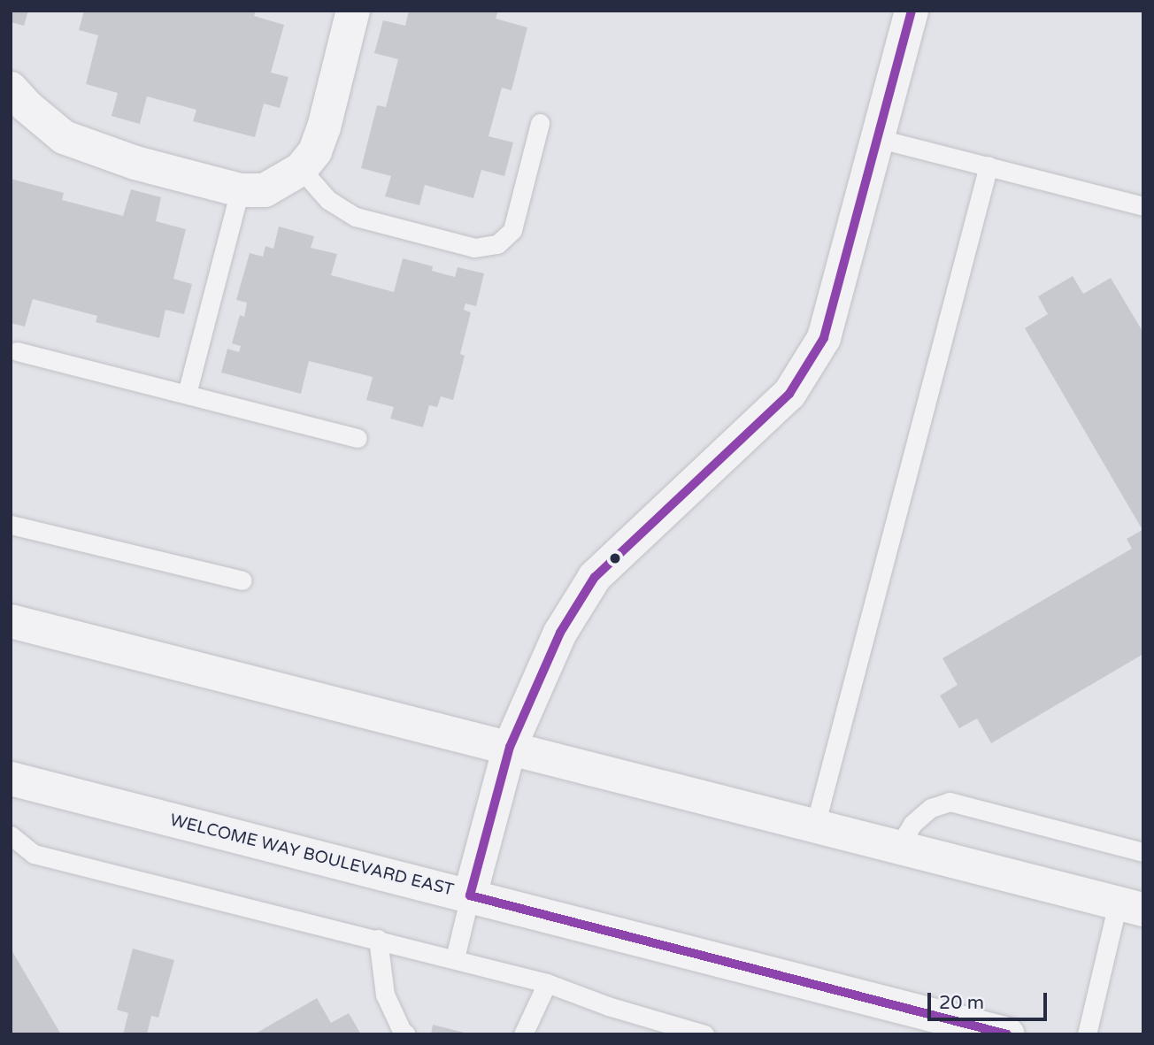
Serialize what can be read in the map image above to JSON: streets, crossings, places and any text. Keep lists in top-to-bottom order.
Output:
{
  "streets": {
    "street": ["WELCOME WAY BOULEVARD EAST"]
  },
  "scale_bar": "20 m"
}
